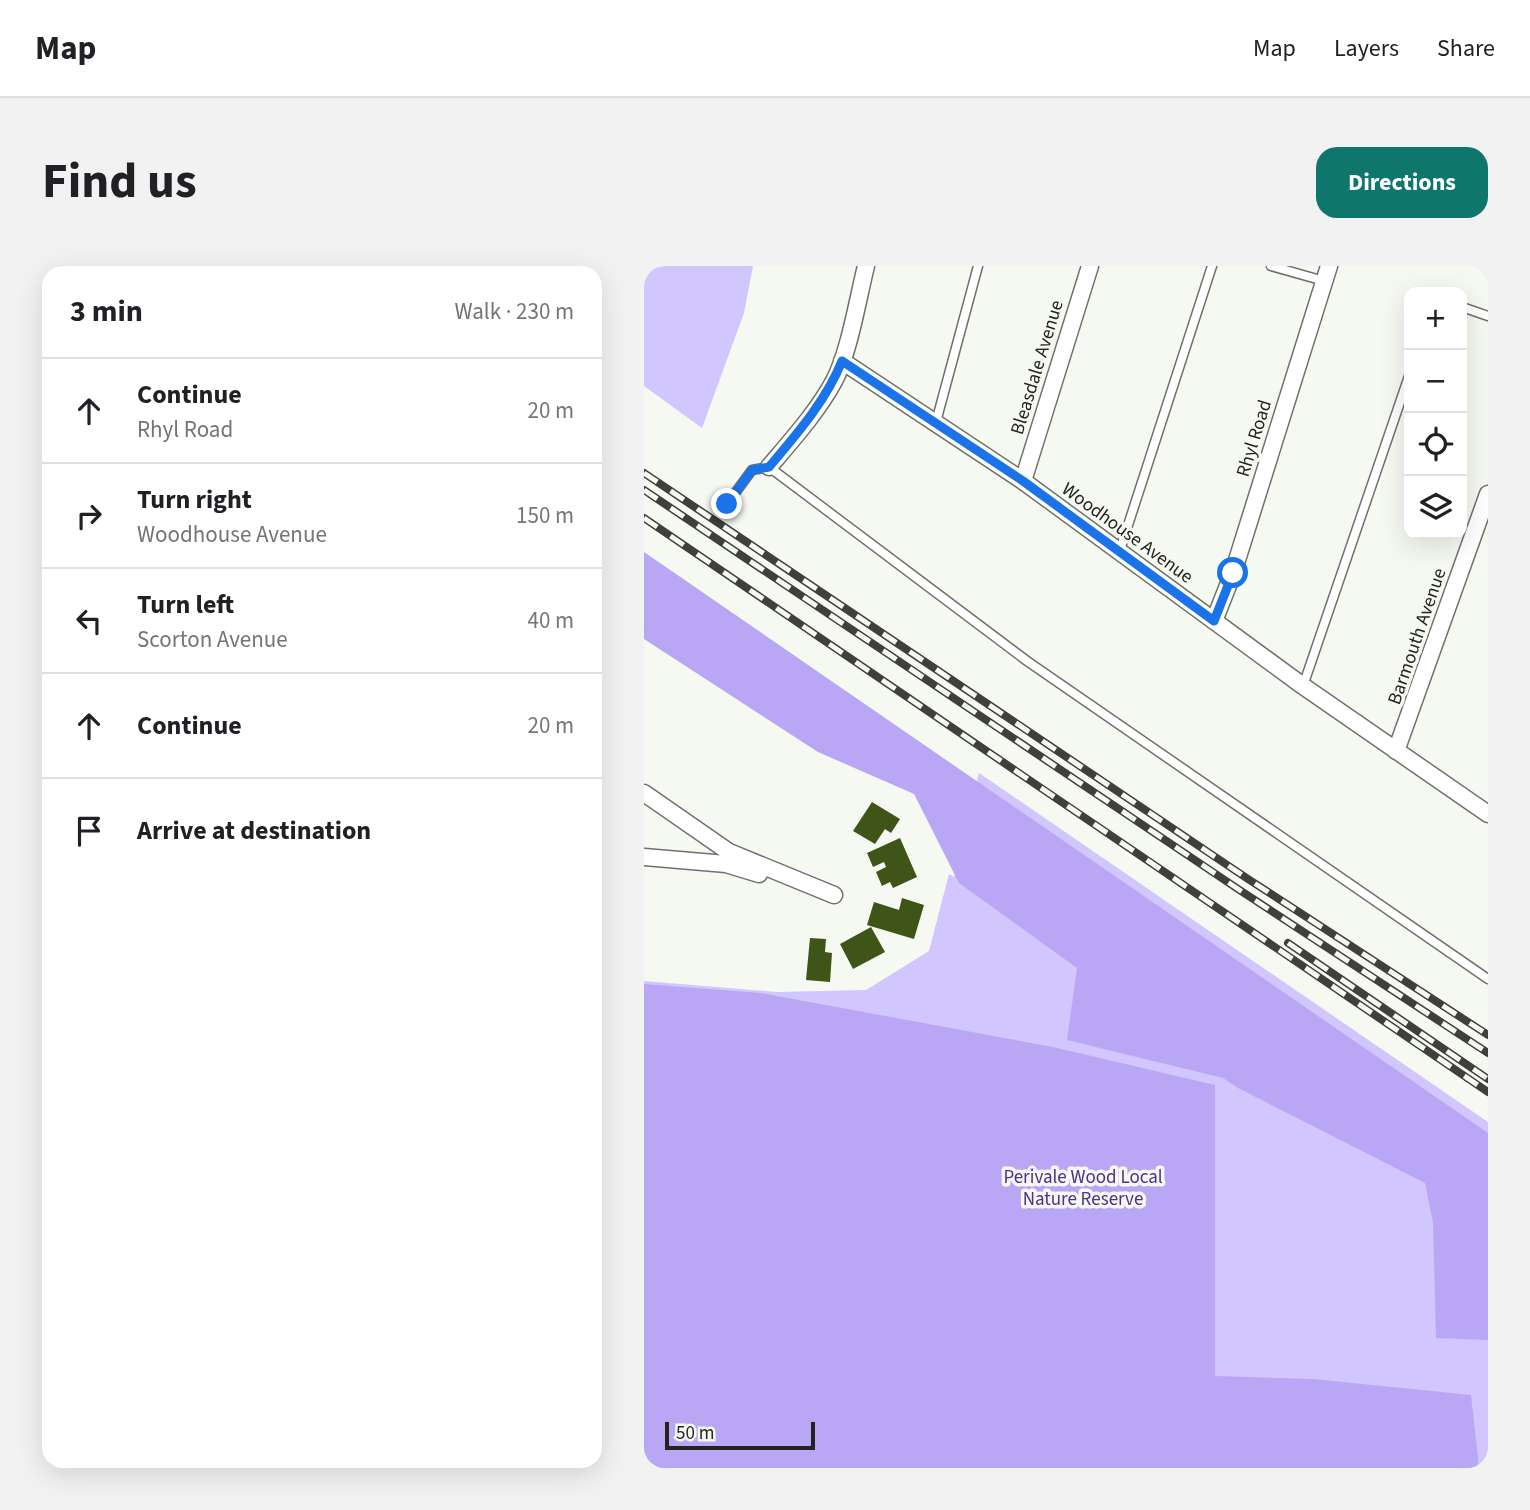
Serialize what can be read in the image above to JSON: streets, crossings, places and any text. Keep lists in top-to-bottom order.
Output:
{
  "streets": {
    "street": [
      "Bleasdale Avenue",
      "Rhyl Road",
      "Woodhouse Avenue",
      "Barmouth Avenue"
    ]
  },
  "crossings": [
    ["Bleasdale Avenue", "Woodhouse Avenue"],
    ["Rhyl Road", "Woodhouse Avenue"],
    ["Woodhouse Avenue", "Barmouth Avenue"]
  ],
  "parks": ["Perivale Wood Local Nature Reserve"],
  "scale_bar": "50 m",
  "page": {
    "header": "Map",
    "nav": ["Map", "Layers", "Share"],
    "title": "Find us",
    "buttons": "Directions",
    "heading": ["3 min", "Walk · 230 m"],
    "map_buttons": ["+", "−"],
    "list": [
      ["Continue", "Rhyl Road", "20 m"],
      ["Turn right", "Woodhouse Avenue", "150 m"],
      ["Turn left", "Scorton Avenue", "40 m"],
      ["Continue", "20 m"],
      "Arrive at destination"
    ],
    "scale": "50 m"
  }
}
